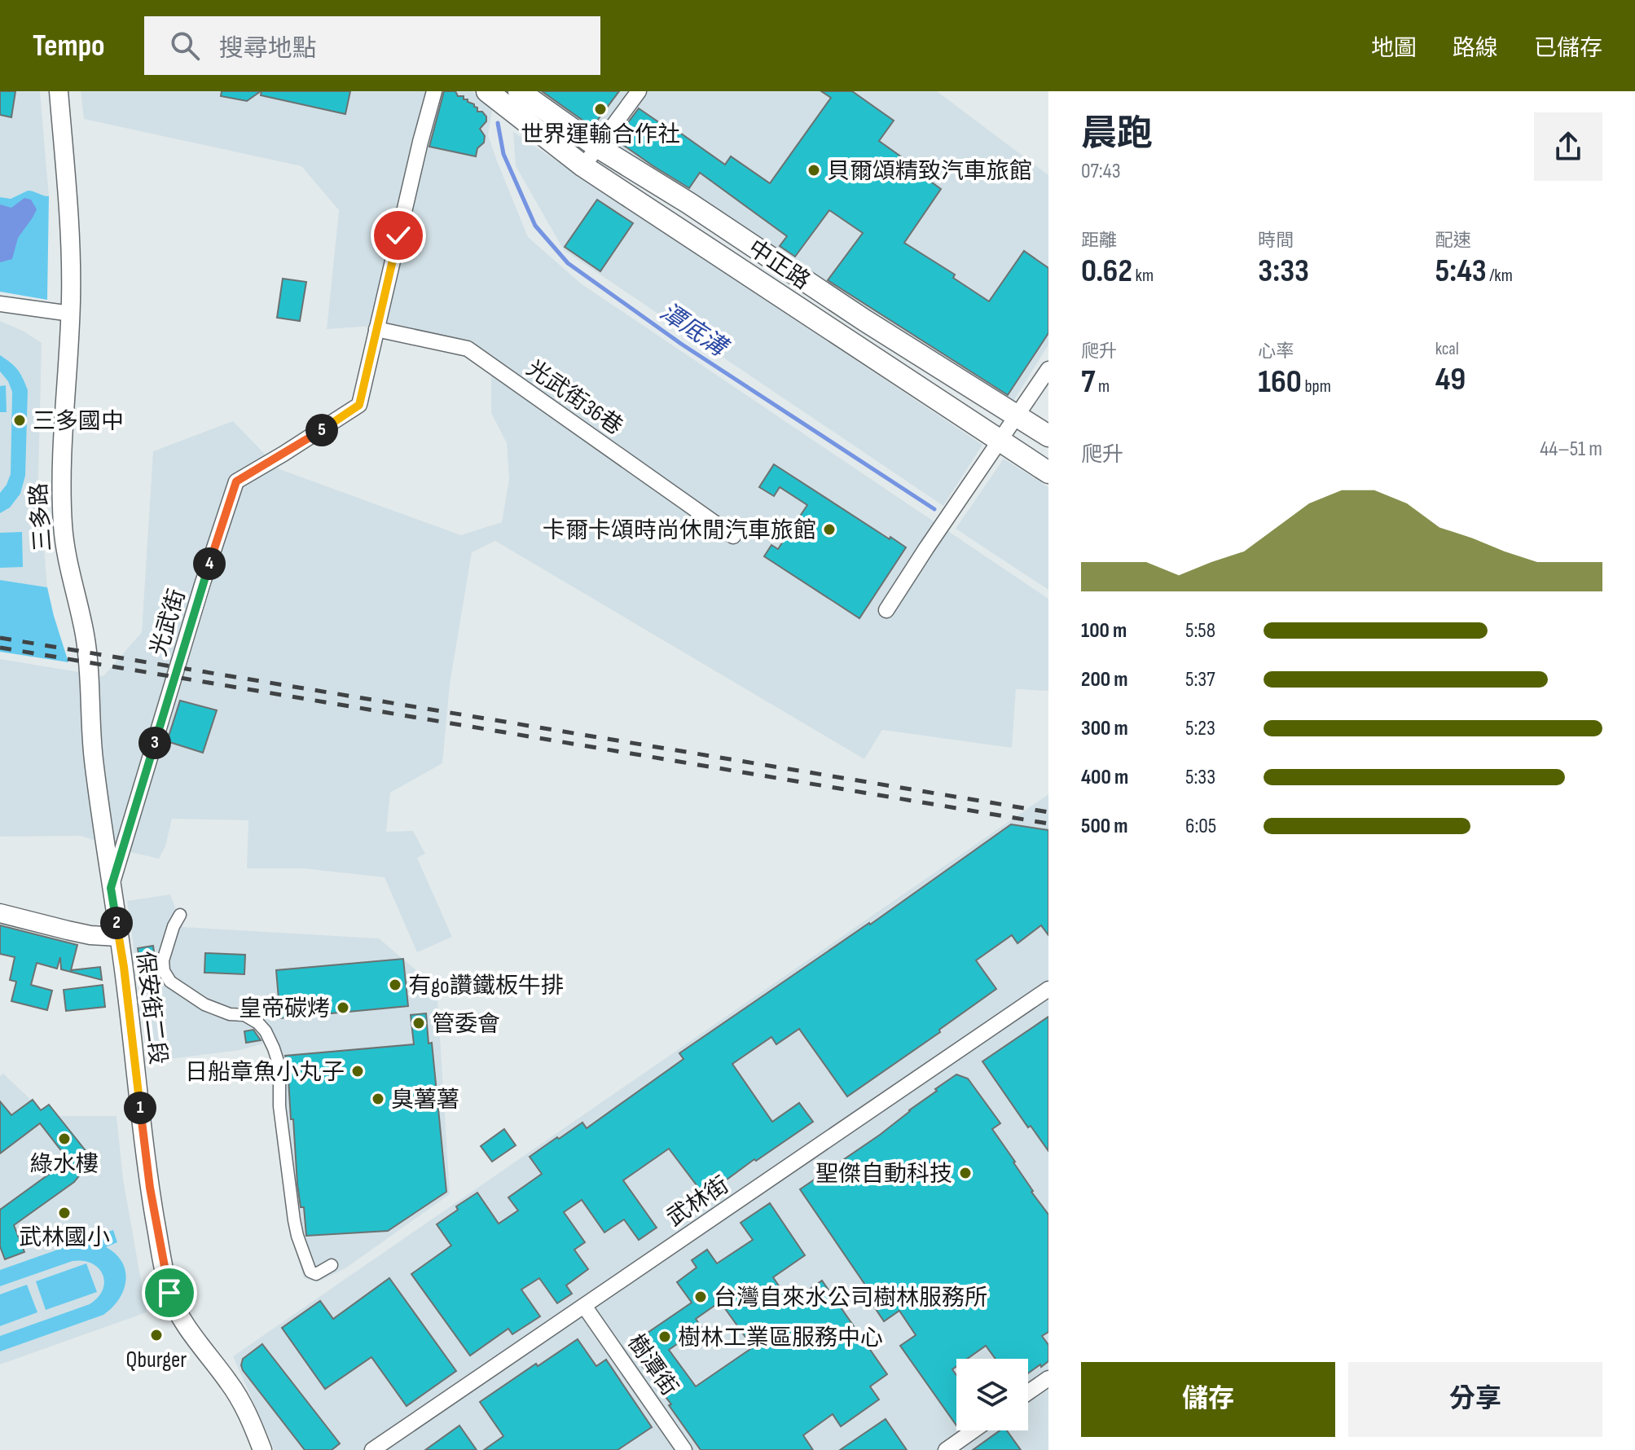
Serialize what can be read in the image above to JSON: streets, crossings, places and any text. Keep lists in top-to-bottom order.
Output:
{
  "streets": {
    "main road": ["中正路"],
    "street": [
      "光武街36巷",
      "三多路",
      "光武街",
      "保安街二段",
      "武林街",
      "樹潭街"
    ]
  },
  "crossings": [
    ["光武街36巷", "光武街"],
    ["三多路", "光武街"],
    ["三多路", "保安街二段"],
    ["武林街", "樹潭街"]
  ],
  "water": ["潭底溝"],
  "places": [
    "世界運輸合作社",
    "貝爾頌精致汽車旅館",
    "三多國中",
    "卡爾卡頌時尚休閒汽車旅館",
    "有go讚鐵板牛排",
    "皇帝碳烤",
    "管委會",
    "日船章魚小丸子",
    "臭薯薯",
    "綠水樓",
    "聖傑自動科技",
    "武林國小",
    "台灣自來水公司樹林服務所",
    "Qburger",
    "樹林工業區服務中心"
  ],
  "page": {
    "header": "Tempo",
    "search": "搜尋地點",
    "nav": ["地圖", "路線", "已儲存"],
    "heading": ["晨跑", "07:43"],
    "stats": [
      ["距離", "0.62 km"],
      ["時間", "3:33"],
      ["配速", "5:43 /km"],
      ["爬升", "7 m"],
      ["心率", "160 bpm"],
      ["kcal", "49"]
    ],
    "pins": [
      "5",
      "4",
      "3",
      "2",
      "1"
    ],
    "chart": ["爬升", "44–51 m"],
    "list": [
      {
        "name": "100 m",
        "note": "5:58"
      },
      {
        "name": "200 m",
        "note": "5:37"
      },
      {
        "name": "300 m",
        "note": "5:23"
      },
      {
        "name": "400 m",
        "note": "5:33"
      },
      {
        "name": "500 m",
        "note": "6:05"
      }
    ],
    "buttons": ["儲存", "分享"]
  }
}
